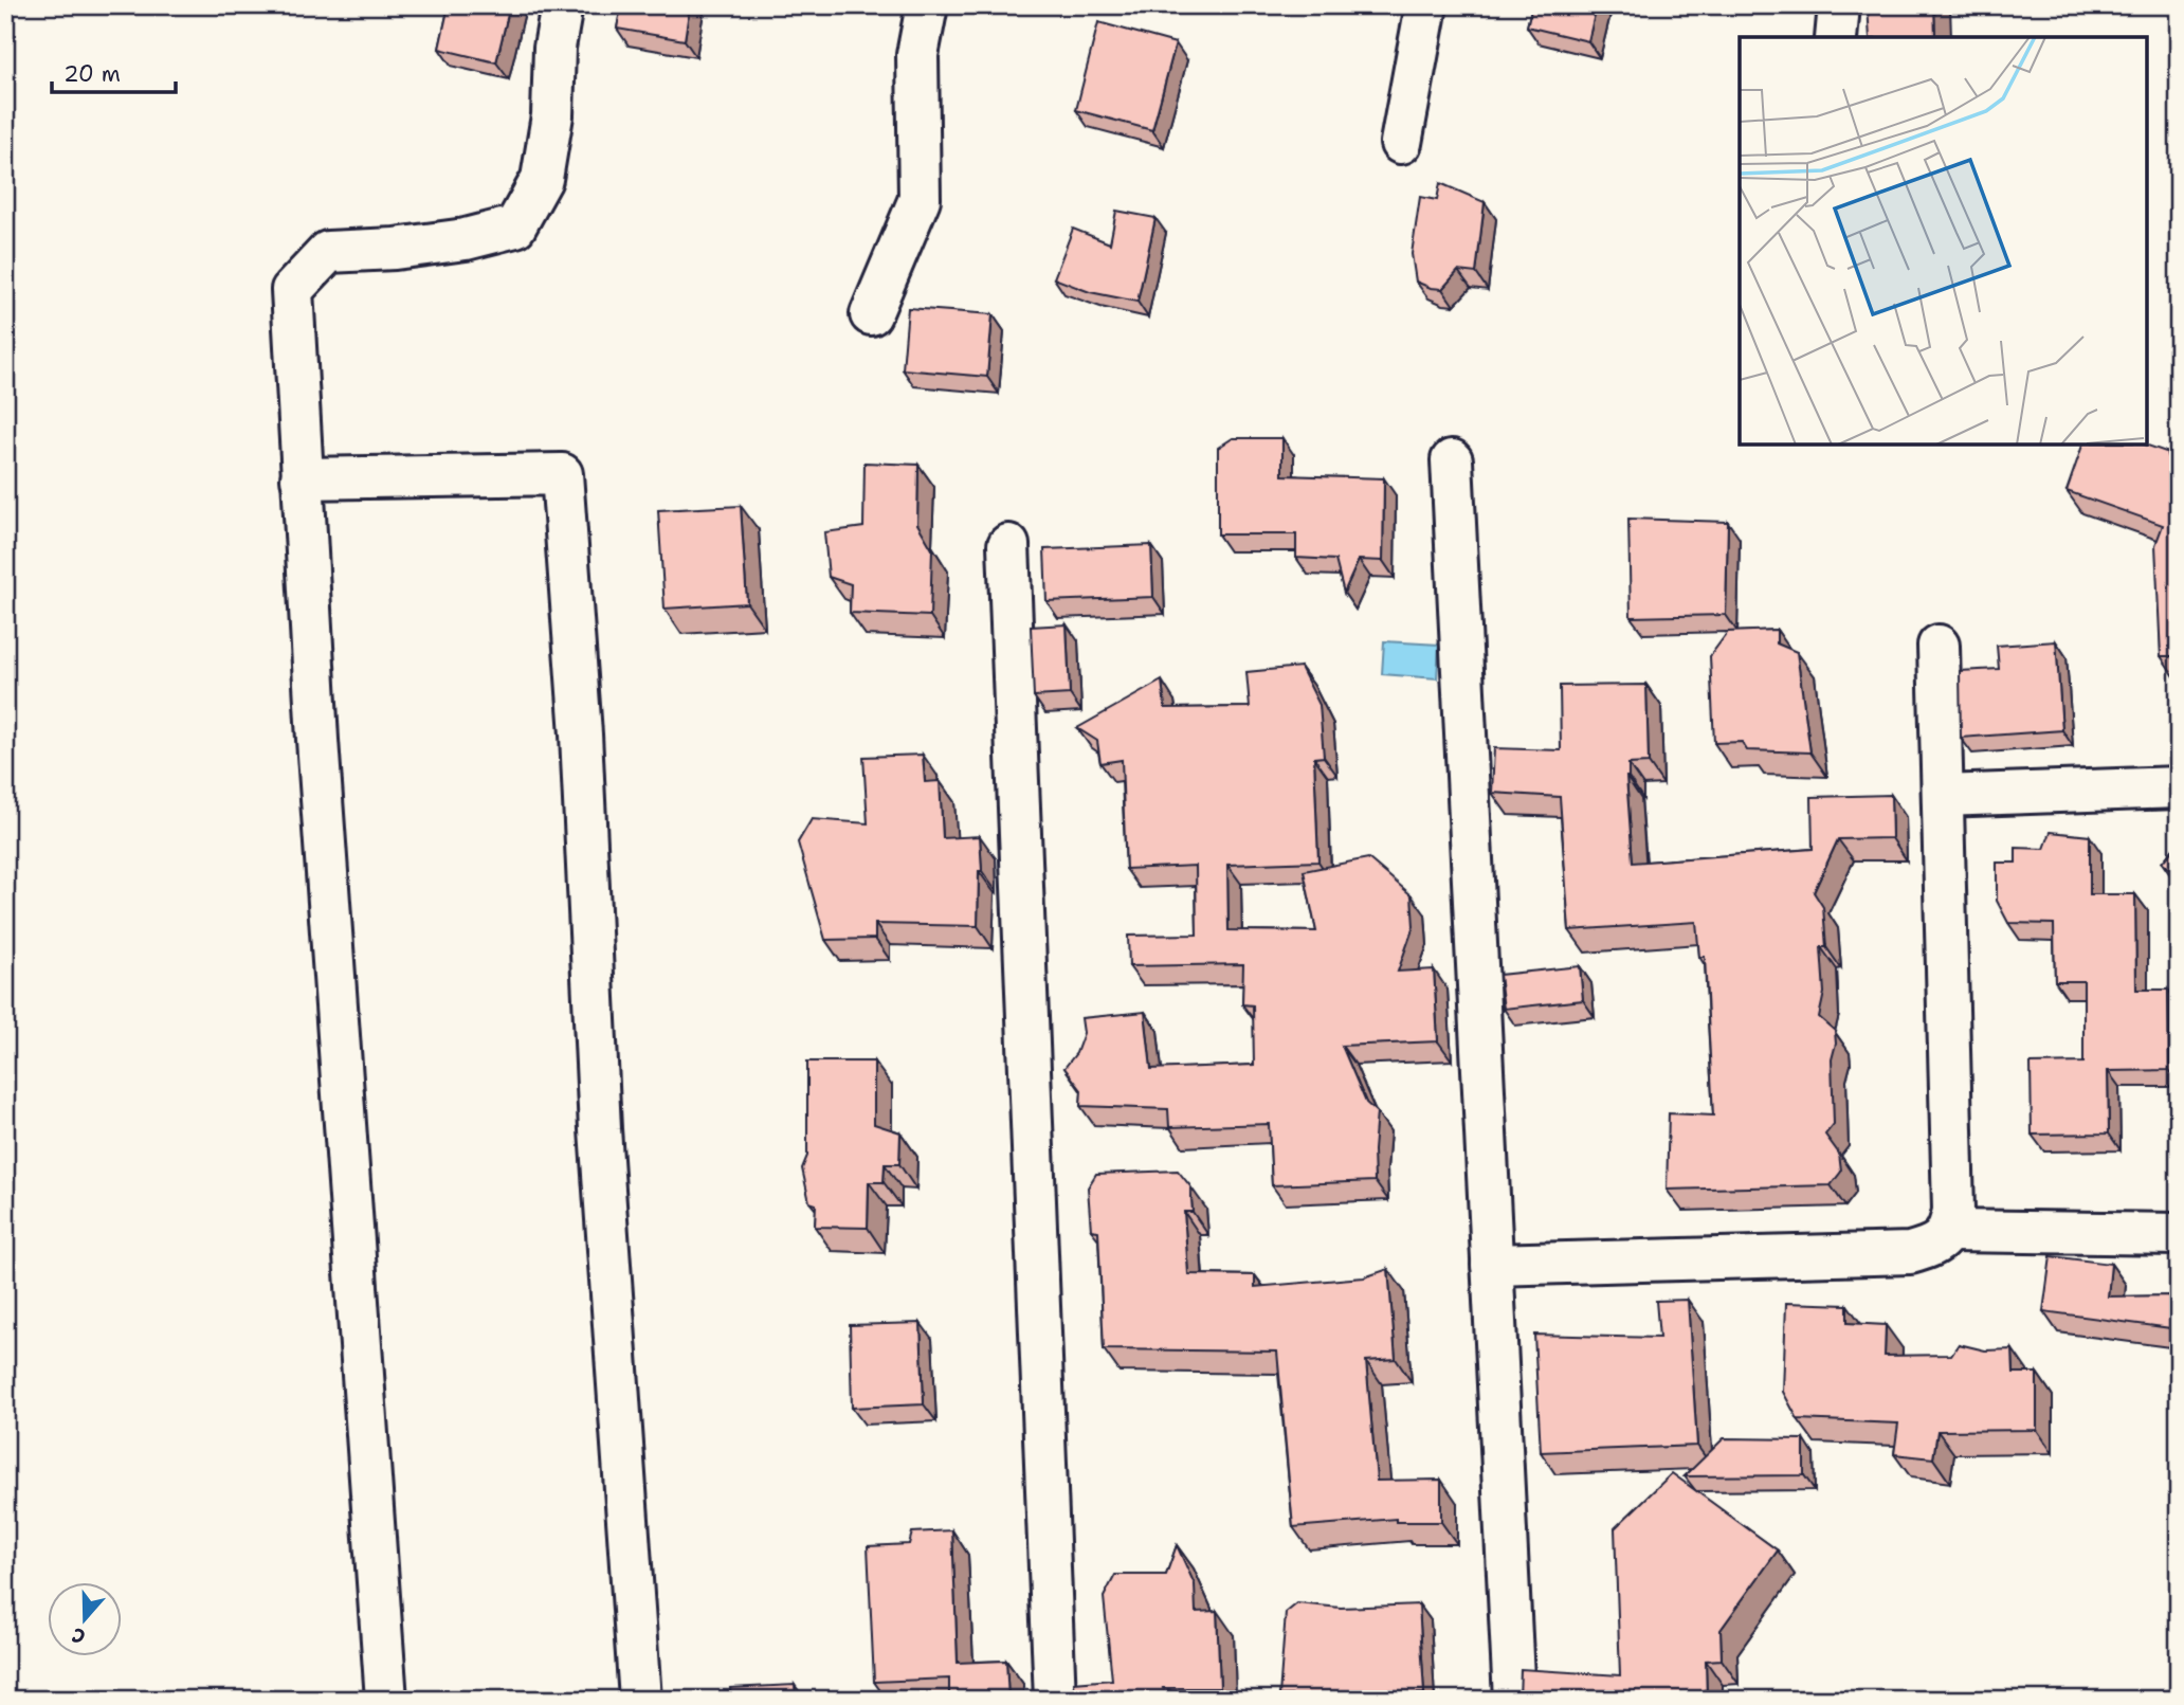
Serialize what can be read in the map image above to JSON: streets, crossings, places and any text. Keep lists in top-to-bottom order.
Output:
{
  "scale_bar": "20 m",
  "north": "bottom"
}
